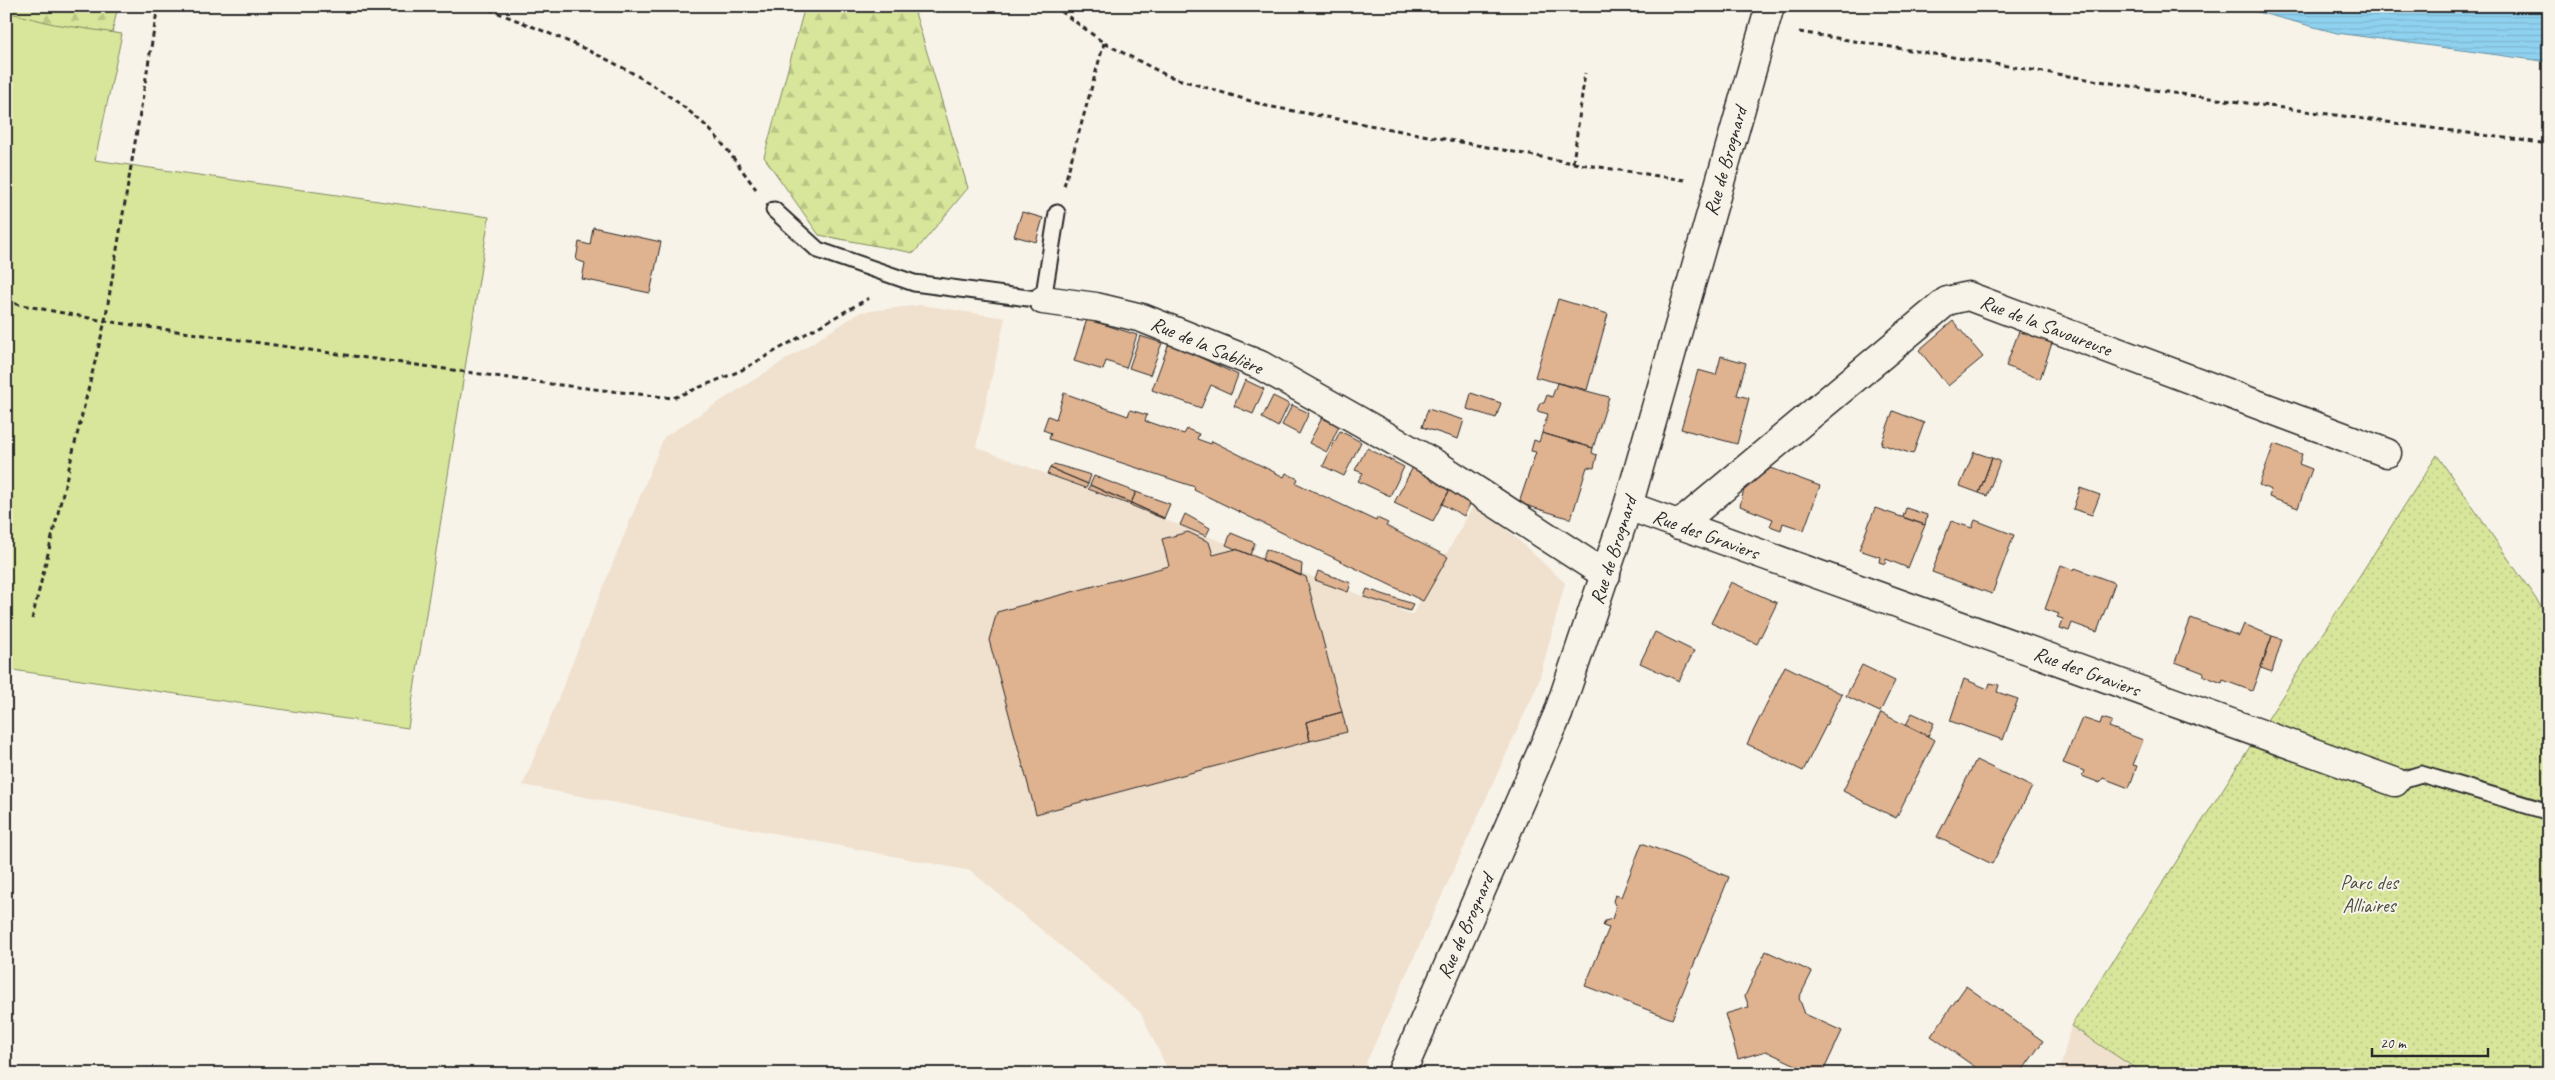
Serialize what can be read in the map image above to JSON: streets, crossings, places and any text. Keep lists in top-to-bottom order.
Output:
{
  "streets": {
    "street": [
      "Rue de Brognard",
      "Rue de la Savoureuse",
      "Rue de la Sablière",
      "Rue des Graviers"
    ]
  },
  "crossings": [
    ["Rue de Brognard", "Rue de la Sablière"],
    ["Rue de Brognard", "Rue des Graviers"],
    ["Rue de la Savoureuse", "Rue des Graviers"]
  ],
  "parks": ["Parc des Alliaires"],
  "scale_bar": "20 m"
}
